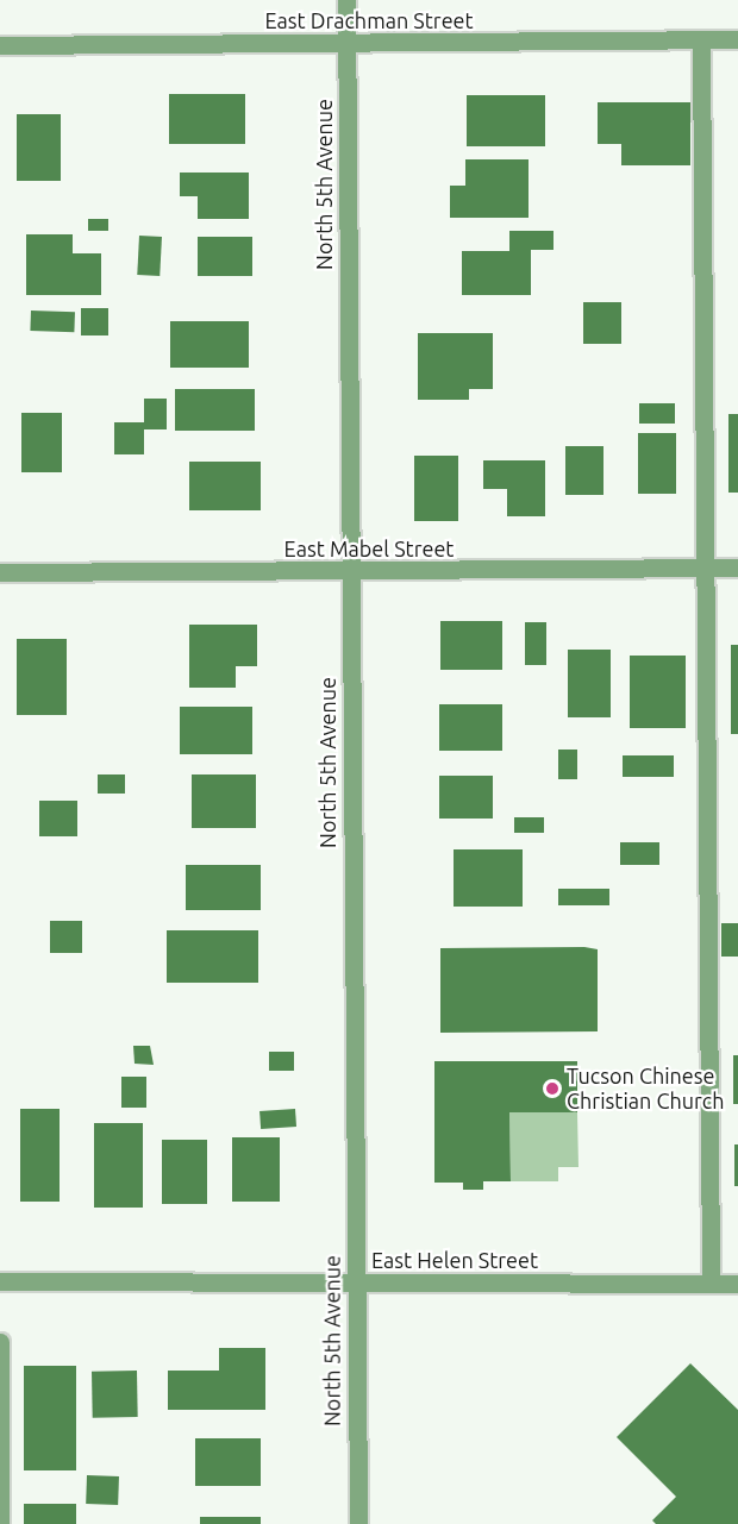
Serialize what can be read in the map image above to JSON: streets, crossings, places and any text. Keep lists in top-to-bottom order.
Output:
{
  "streets": {
    "street": [
      "East Drachman Street",
      "North 5th Avenue",
      "East Mabel Street",
      "East Helen Street"
    ]
  },
  "crossings": [
    ["East Drachman Street", "North 5th Avenue"],
    ["North 5th Avenue", "East Mabel Street"],
    ["North 5th Avenue", "East Helen Street"]
  ],
  "places": ["Tucson Chinese Christian Church"]
}
